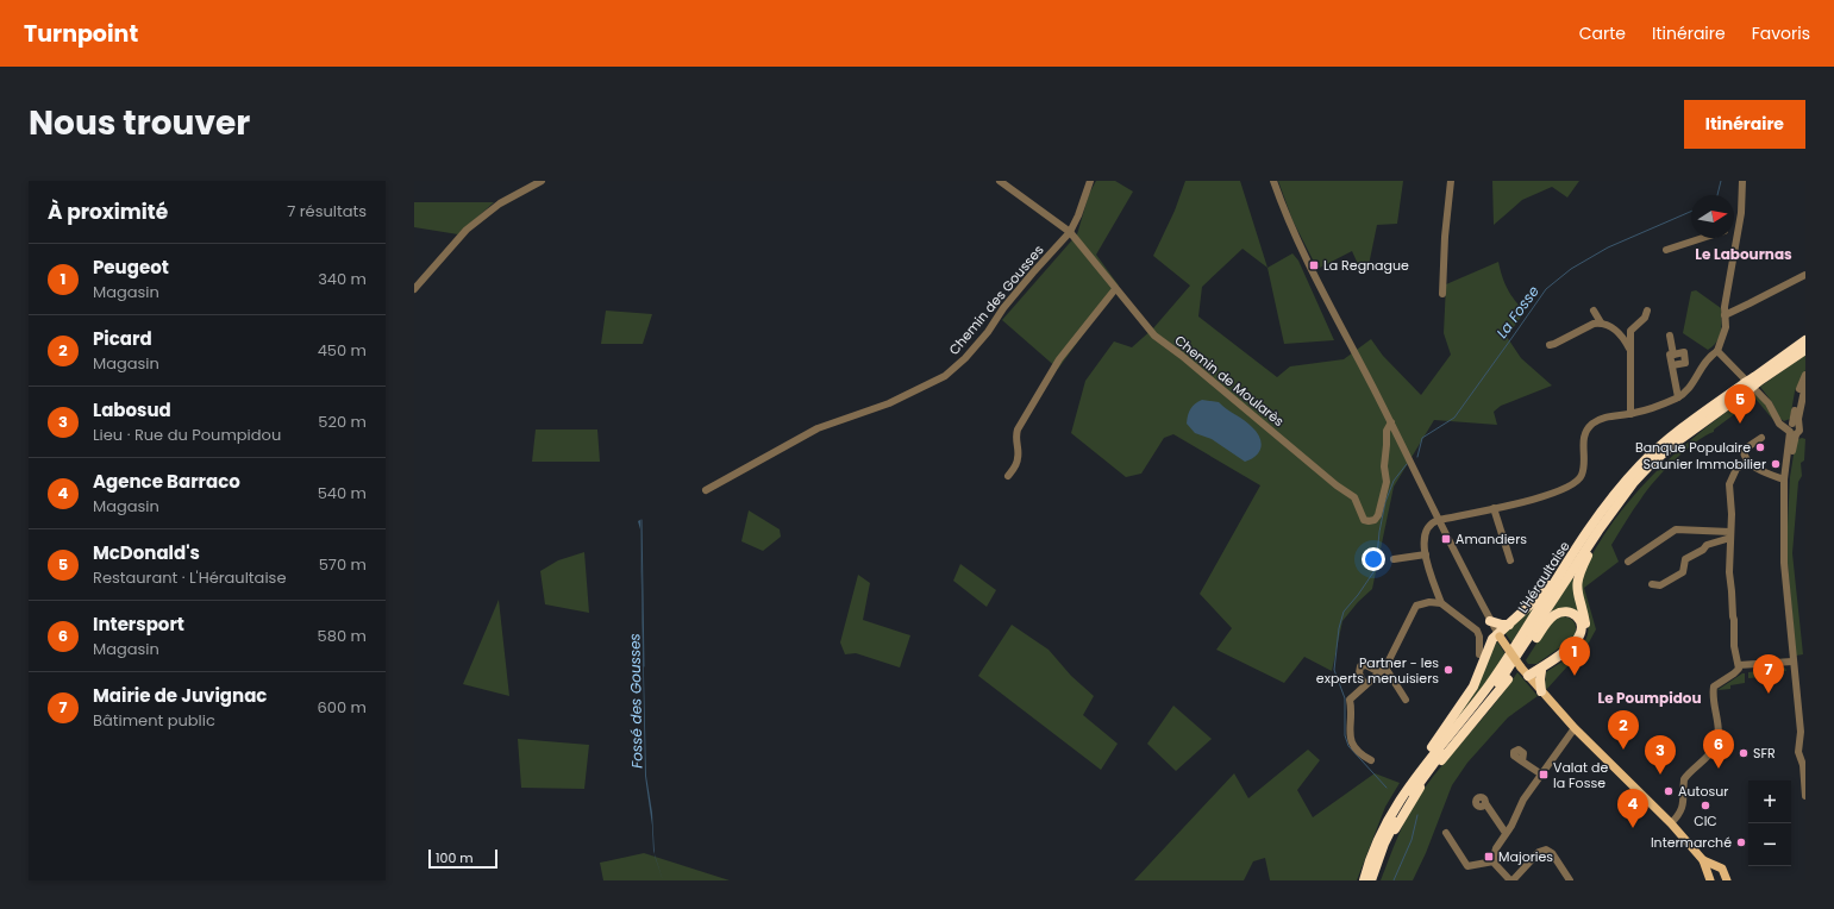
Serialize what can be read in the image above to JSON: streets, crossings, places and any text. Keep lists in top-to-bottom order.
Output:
{
  "streets": {
    "highway": ["L'Héraultaise"],
    "street": ["Chemin des Gousses", "Chemin de Moularès"]
  },
  "crossings": [
    ["Chemin des Gousses", "Chemin de Moularès"]
  ],
  "districts": ["Le Labournas", "Le Poumpidou"],
  "water": ["La Fosse", "Fossé des Gousses"],
  "places": {
    "transit": [
      "La Regnague",
      "Amandiers",
      "Valat de la Fosse",
      "Majories"
    ],
    "other": [
      "Banque Populaire",
      "Saunier Immobilier",
      "Partner - les experts menuisiers",
      "SFR",
      "Autosur",
      "CIC",
      "Intermarché"
    ]
  },
  "scale_bar": "100 m",
  "north": "right",
  "page": {
    "header": "Turnpoint",
    "nav": ["Carte", "Itinéraire", "Favoris"],
    "title": "Nous trouver",
    "buttons": "Itinéraire",
    "heading": ["À proximité", "7 résultats"],
    "list": [
      {
        "mark": "1",
        "name": "Peugeot",
        "note": "Magasin",
        "value": "340 m"
      },
      {
        "mark": "2",
        "name": "Picard",
        "note": "Magasin",
        "value": "450 m"
      },
      {
        "mark": "3",
        "name": "Labosud",
        "note": "Lieu · Rue du Poumpidou",
        "value": "520 m"
      },
      {
        "mark": "4",
        "name": "Agence Barraco",
        "note": "Magasin",
        "value": "540 m"
      },
      {
        "mark": "5",
        "name": "McDonald's",
        "note": "Restaurant · L'Héraultaise",
        "value": "570 m"
      },
      {
        "mark": "6",
        "name": "Intersport",
        "note": "Magasin",
        "value": "580 m"
      },
      {
        "mark": "7",
        "name": "Mairie de Juvignac",
        "note": "Bâtiment public",
        "value": "600 m"
      }
    ],
    "pins": [
      "5",
      "1",
      "7",
      "2",
      "6",
      "3",
      "4"
    ],
    "map_buttons": ["+", "−"],
    "scale": "100 m"
  }
}
